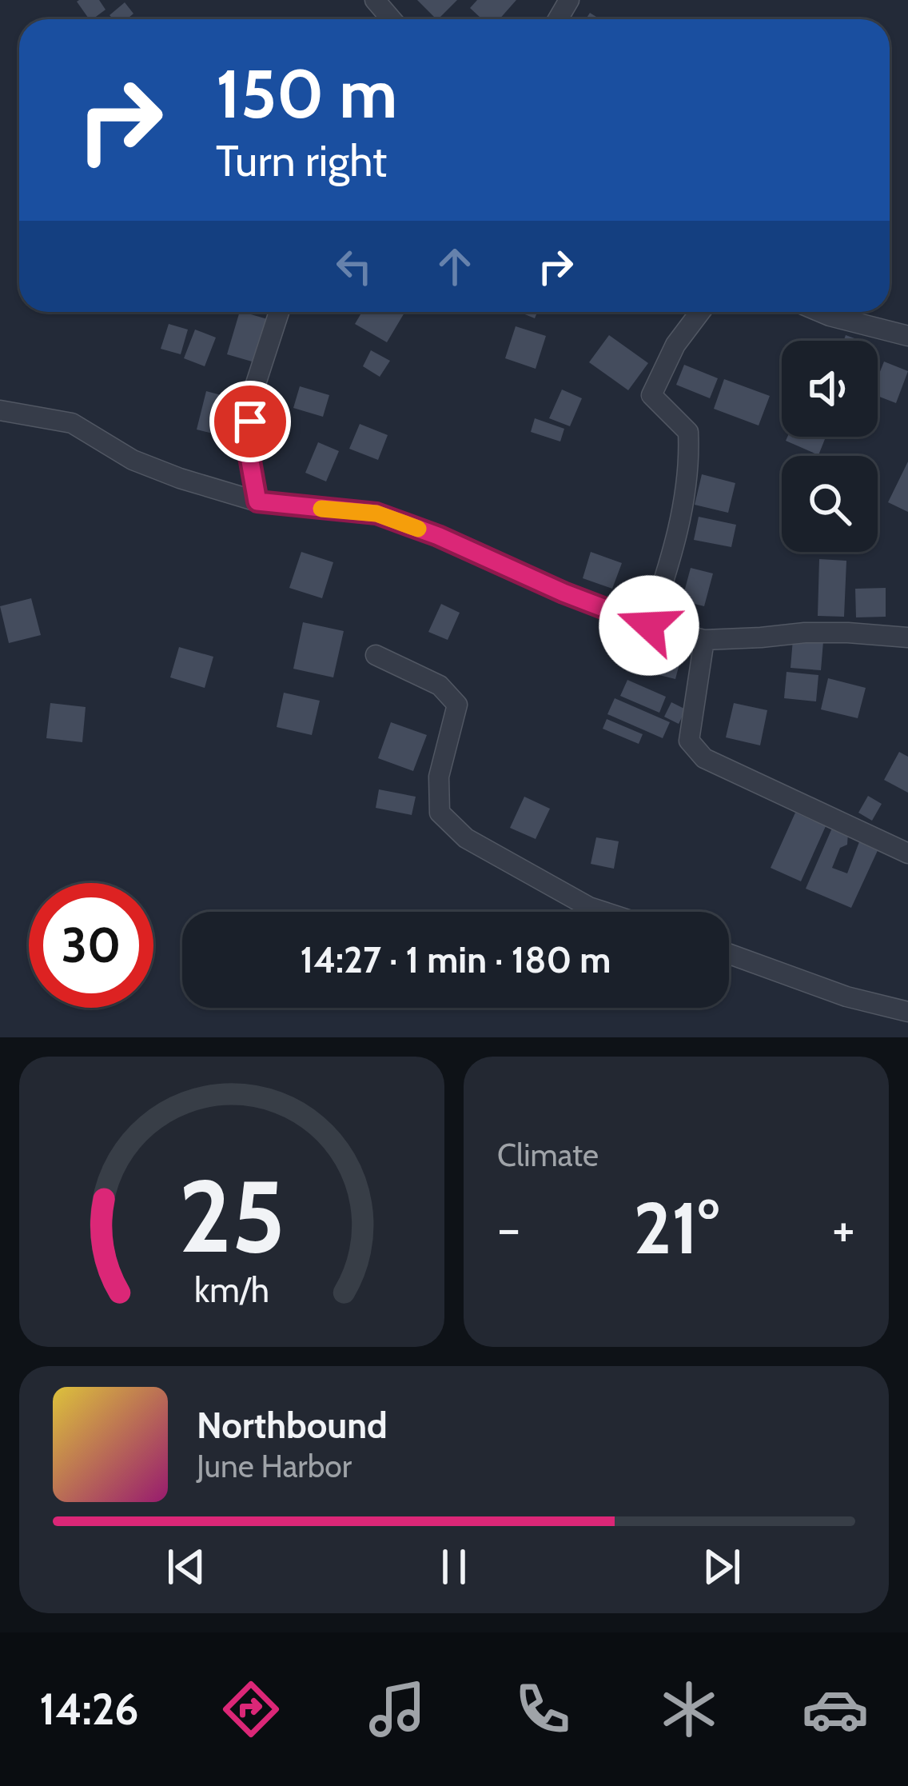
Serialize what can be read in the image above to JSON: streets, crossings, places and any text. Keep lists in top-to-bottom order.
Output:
{
  "page": {
    "turn": ["150 m", "Turn right"],
    "limit": "30",
    "trip": "14:27 · 1 min · 180 m",
    "tile": "Climate",
    "heat": ["−", "21°", "+"],
    "song": ["Northbound", "June Harbor"],
    "tabs": "14:26",
    "gauge": ["25", "km/h"]
  }
}
